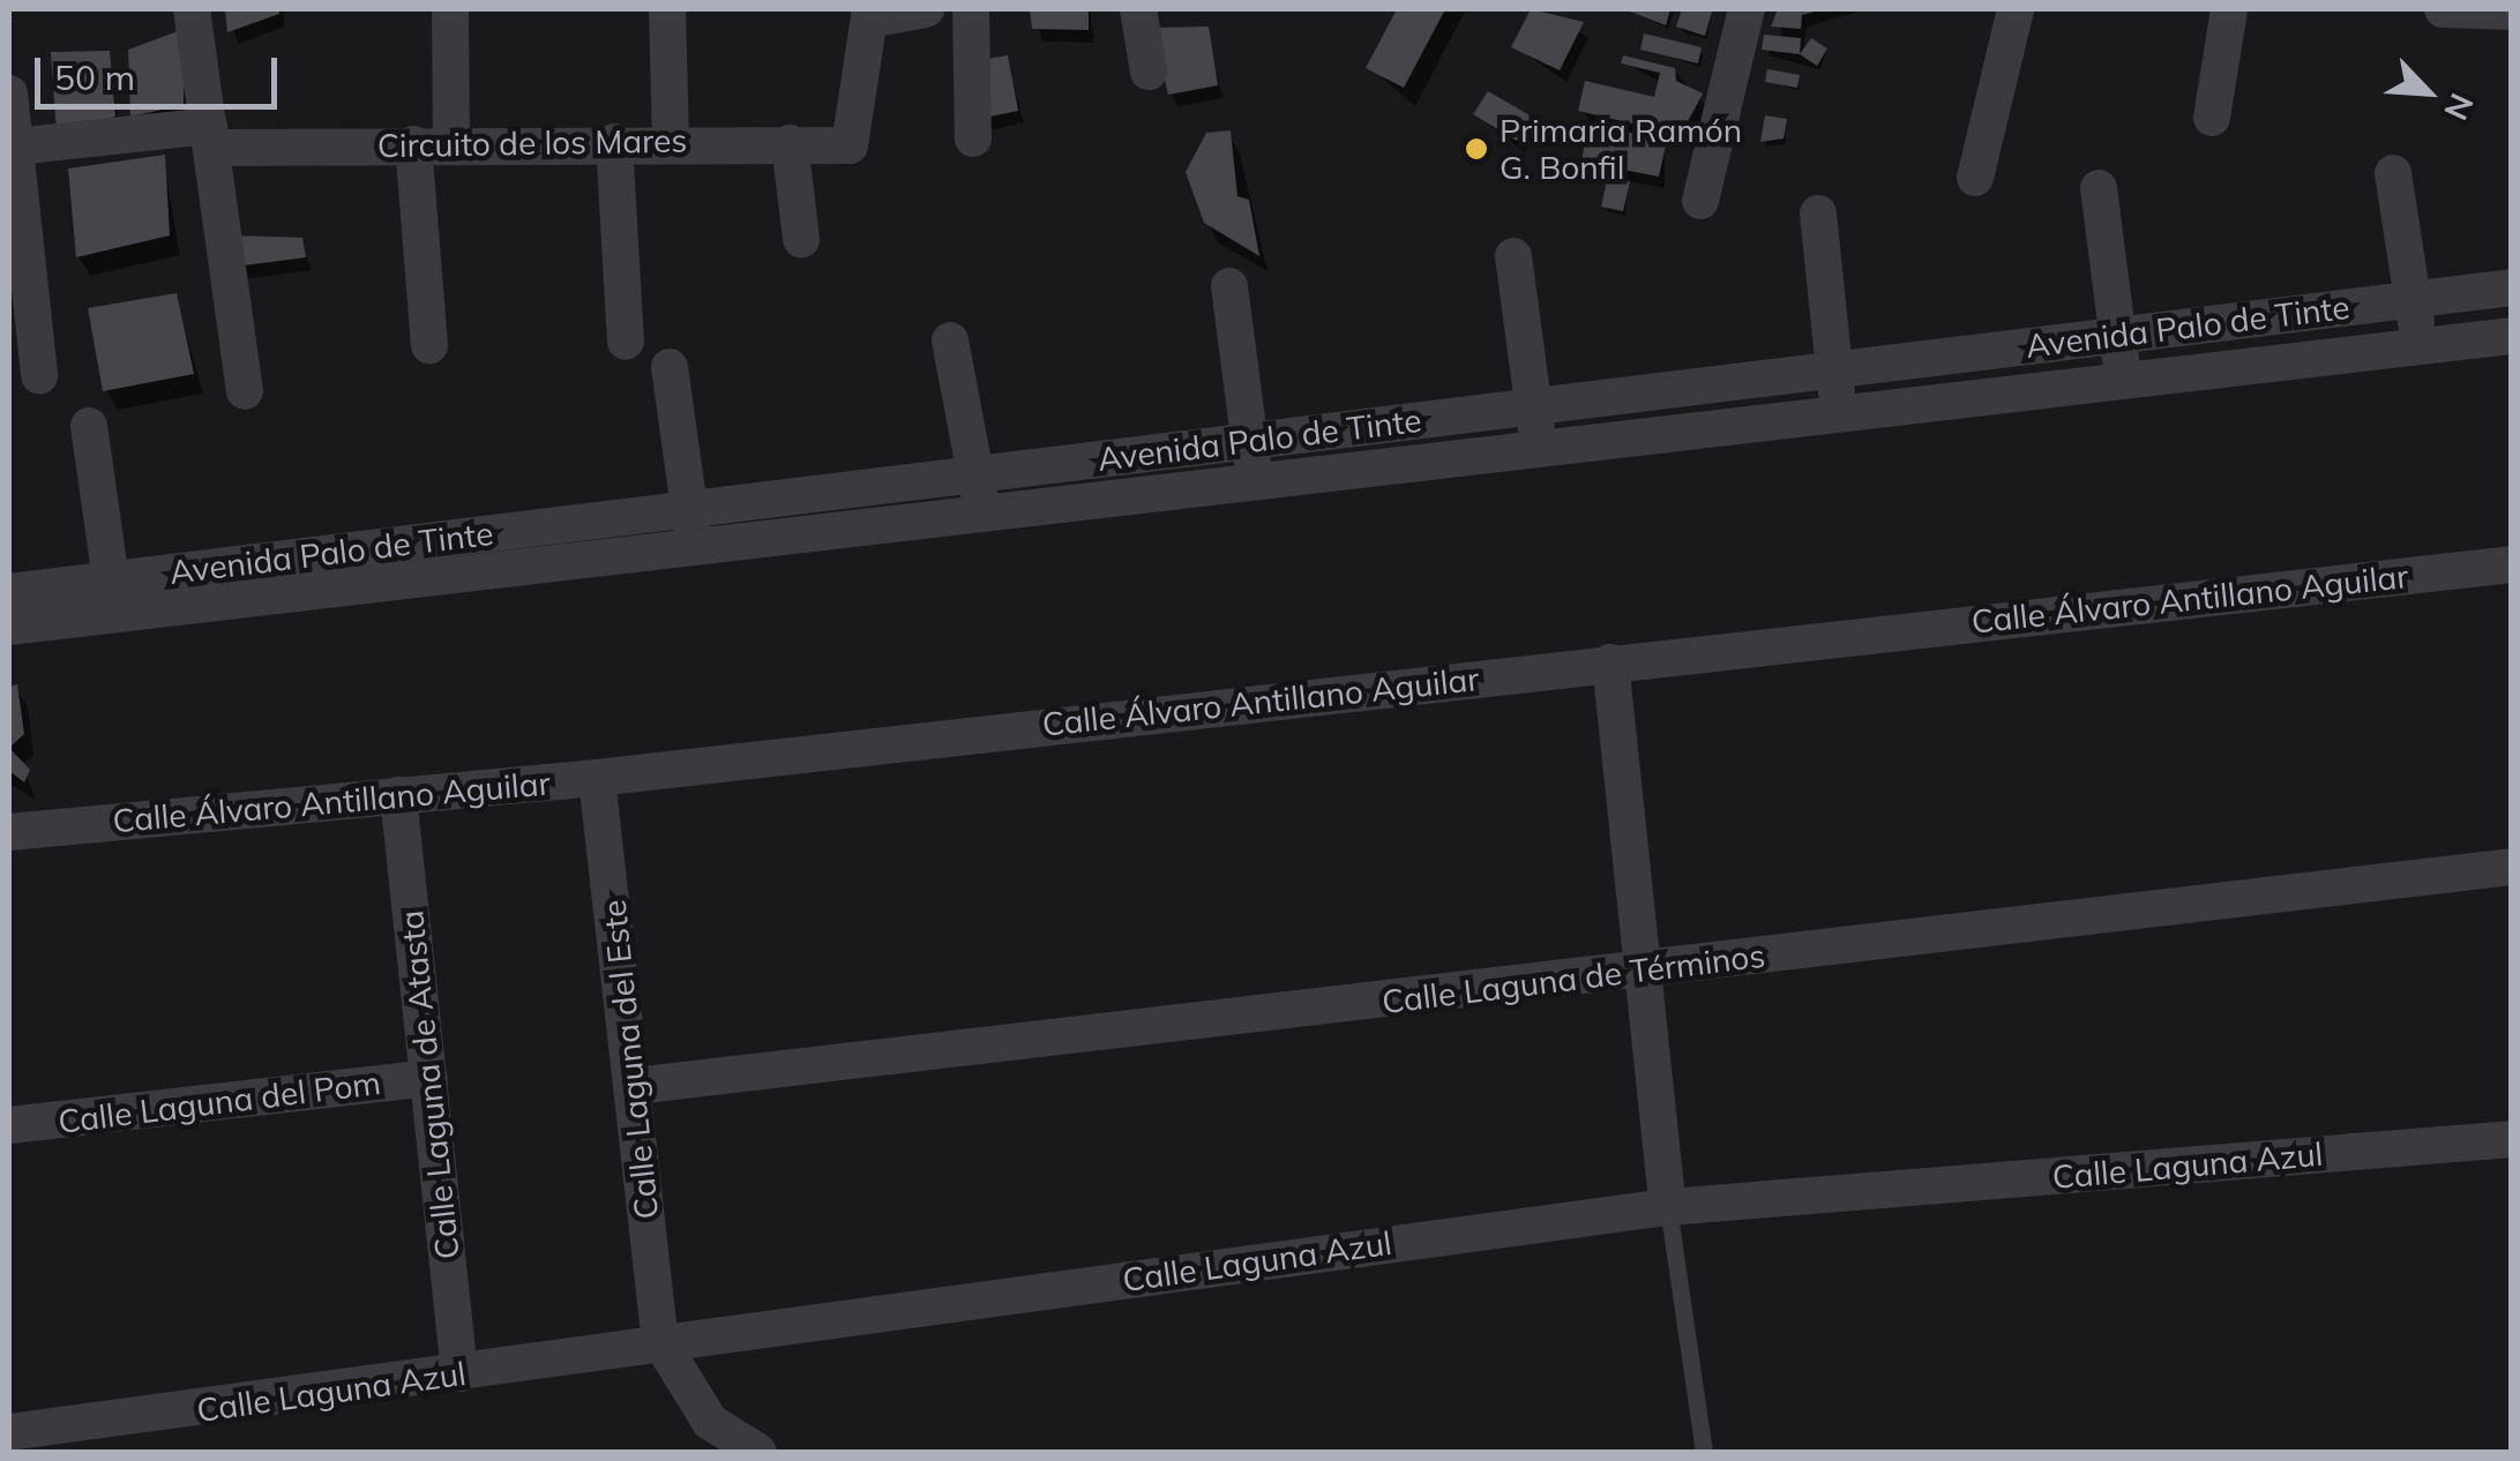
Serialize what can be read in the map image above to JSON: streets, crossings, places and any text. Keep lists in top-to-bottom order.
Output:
{
  "streets": {
    "street": [
      "Circuito de los Mares",
      "Avenida Palo de Tinte",
      "Calle Álvaro Antillano Aguilar",
      "Calle Laguna de Términos",
      "Calle Laguna del Este",
      "Calle Laguna de Atasta",
      "Calle Laguna del Pom",
      "Calle Laguna Azul"
    ]
  },
  "crossings": [
    ["Calle Álvaro Antillano Aguilar", "Calle Laguna del Este"],
    ["Calle Álvaro Antillano Aguilar", "Calle Laguna de Atasta"],
    ["Calle Laguna de Términos", "Calle Laguna del Este"],
    ["Calle Laguna del Este", "Calle Laguna Azul"],
    ["Calle Laguna de Atasta", "Calle Laguna del Pom"],
    ["Calle Laguna de Atasta", "Calle Laguna Azul"]
  ],
  "places": ["Primaria Ramón G. Bonfil"],
  "scale_bar": "50 m",
  "north": "bottom right"
}
